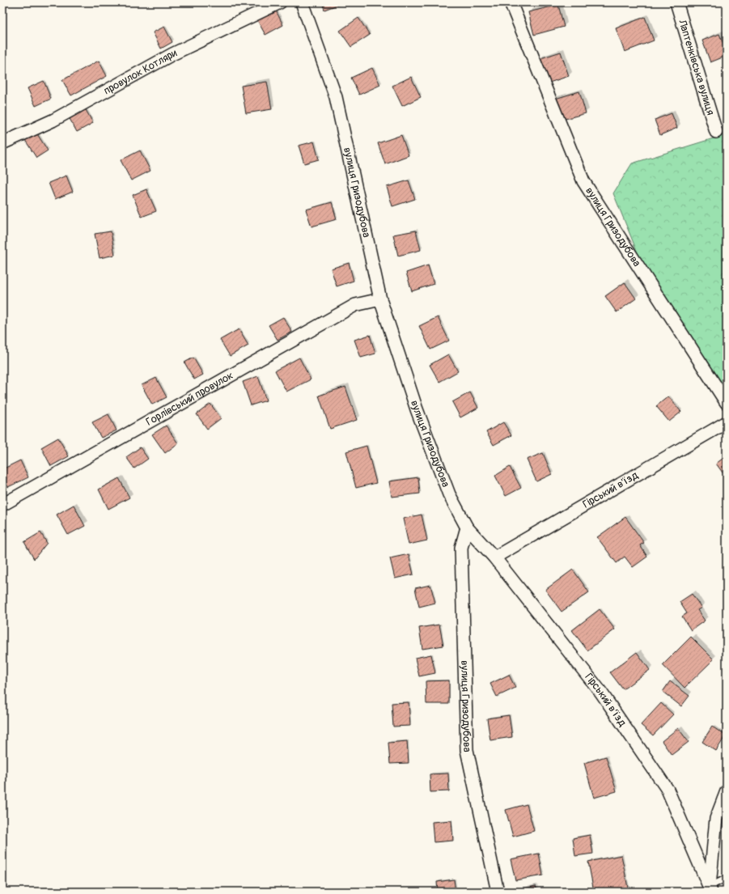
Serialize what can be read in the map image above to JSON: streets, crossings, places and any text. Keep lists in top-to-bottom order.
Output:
{
  "streets": {
    "street": [
      "Лаптенківська вулиця",
      "провулок Котляри",
      "вулиця Гризодубова",
      "Горлівський провулок",
      "Гірський в'їзд",
      "Гірський в’їзд"
    ]
  },
  "crossings": [
    ["вулиця Гризодубова", "Горлівський провулок"],
    ["вулиця Гризодубова", "Гірський в’їзд"],
    ["Гірський в'їзд", "Гірський в’їзд"]
  ]
}
